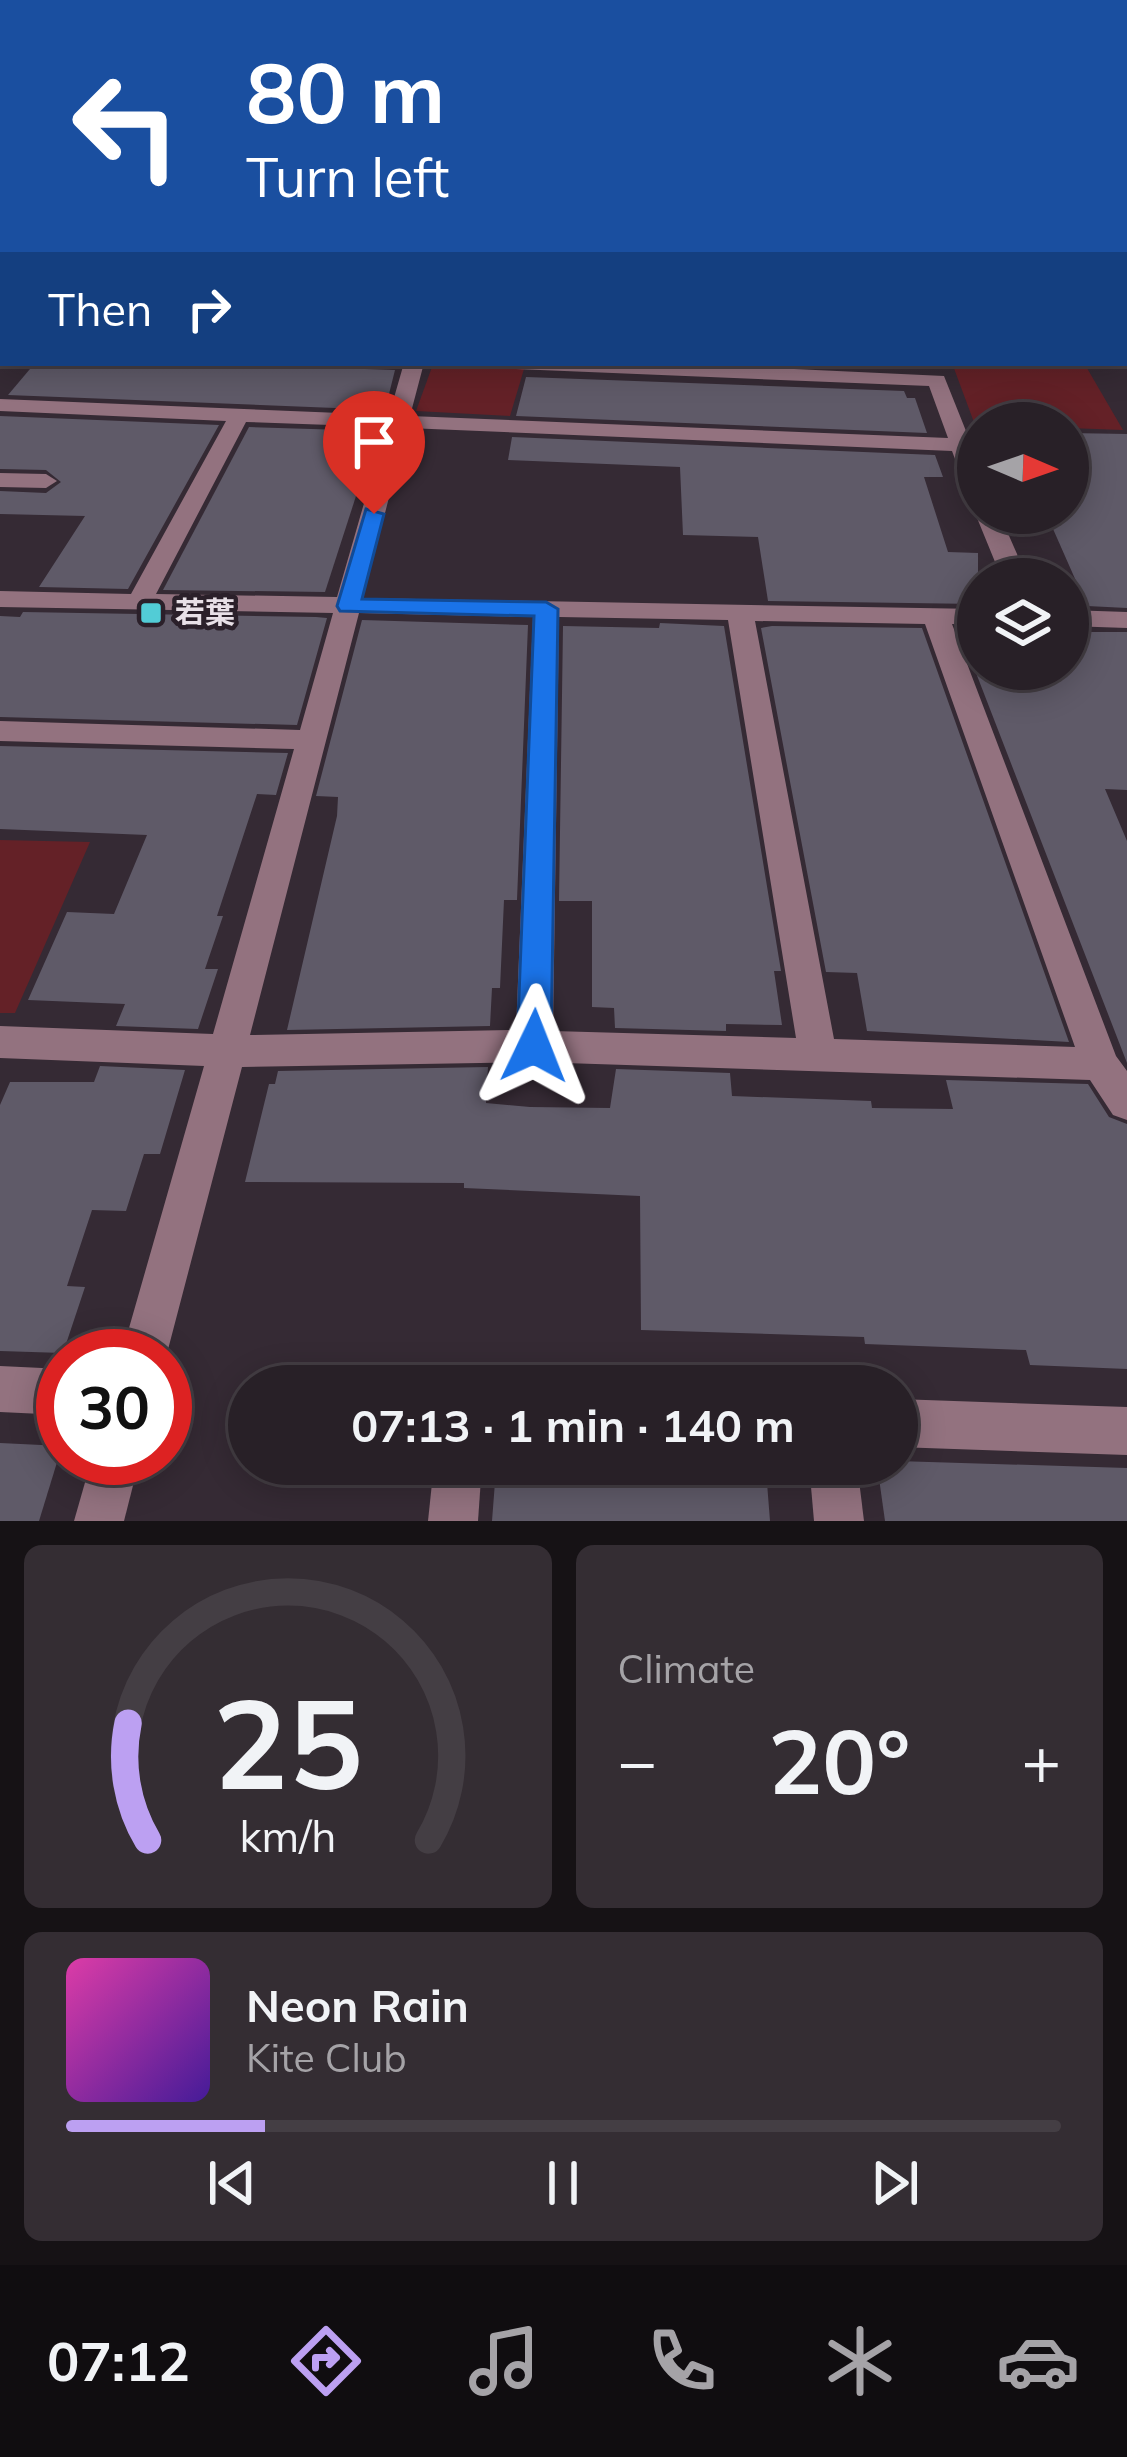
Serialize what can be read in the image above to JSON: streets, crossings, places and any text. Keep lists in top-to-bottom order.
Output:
{
  "places": {
    "transit": ["若葉"]
  },
  "north": "right",
  "page": {
    "turn": ["80 m", "Turn left"],
    "then": "Then",
    "limit": "30",
    "trip": "07:13 · 1 min · 140 m",
    "tile": "Climate",
    "heat": ["−", "20°", "+"],
    "song": ["Neon Rain", "Kite Club"],
    "tabs": "07:12",
    "gauge": ["25", "km/h"]
  }
}
